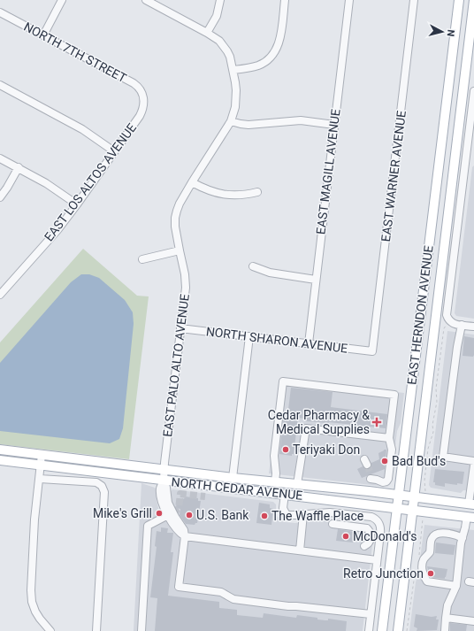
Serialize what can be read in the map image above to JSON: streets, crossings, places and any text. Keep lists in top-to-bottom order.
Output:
{
  "streets": {
    "main road": ["EAST HERNDON AVENUE", "NORTH CEDAR AVENUE"],
    "street": [
      "NORTH 7TH STREET",
      "EAST MAGILL AVENUE",
      "EAST WARNER AVENUE",
      "EAST LOS ALTOS AVENUE",
      "NORTH SHARON AVENUE",
      "EAST PALO ALTO AVENUE"
    ]
  },
  "crossings": [
    ["NORTH 7TH STREET", "EAST LOS ALTOS AVENUE"],
    ["EAST MAGILL AVENUE", "NORTH SHARON AVENUE"],
    ["EAST WARNER AVENUE", "NORTH SHARON AVENUE"],
    ["EAST HERNDON AVENUE", "NORTH CEDAR AVENUE"],
    ["NORTH SHARON AVENUE", "EAST PALO ALTO AVENUE"],
    ["EAST PALO ALTO AVENUE", "NORTH CEDAR AVENUE"]
  ],
  "places": {
    "health": ["Cedar Pharmacy & Medical Supplies"],
    "other": [
      "Teriyaki Don",
      "Bad Bud's",
      "Mike's Grill",
      "U.S. Bank",
      "The Waffle Place",
      "McDonald's",
      "Retro Junction"
    ]
  },
  "north": "right"
}
